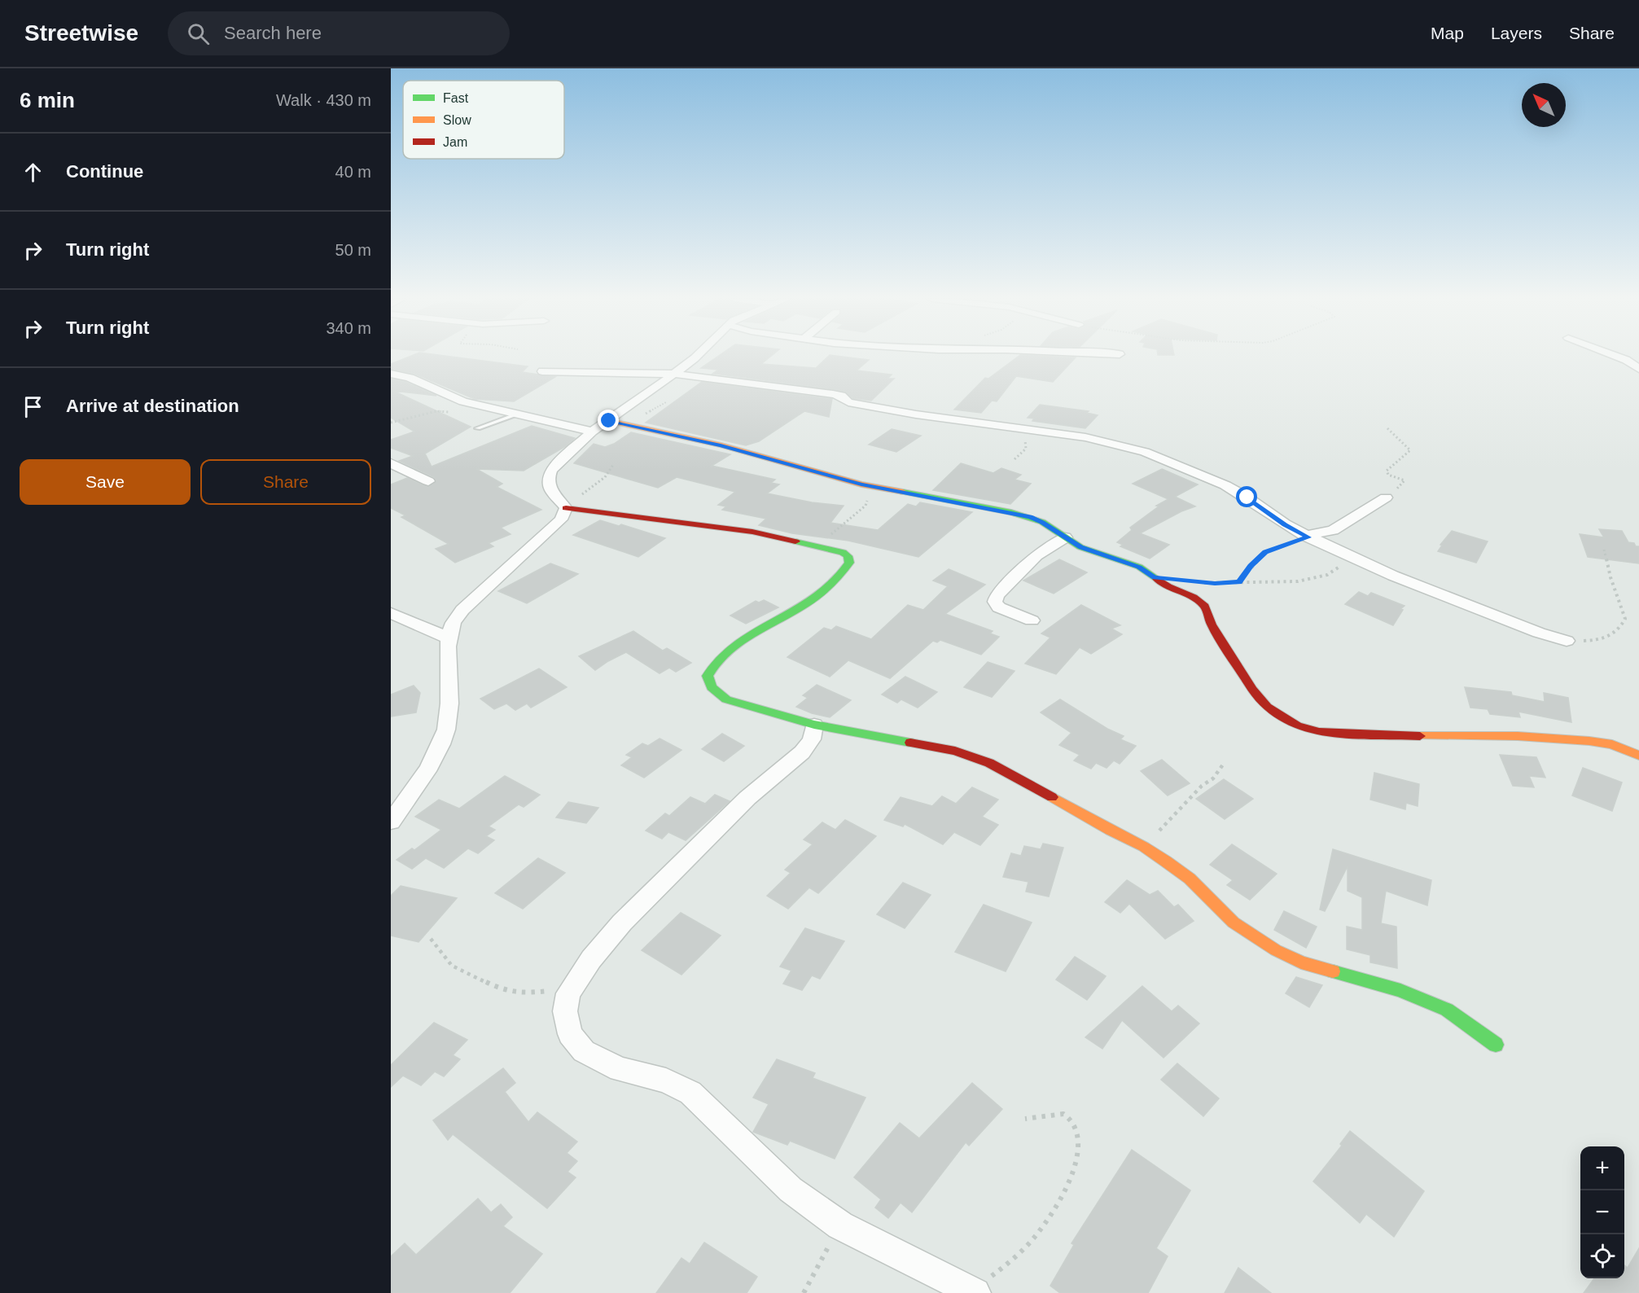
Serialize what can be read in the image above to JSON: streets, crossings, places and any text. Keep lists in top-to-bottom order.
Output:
{
  "legend": ["Fast", "Slow", "Jam"],
  "north": "top left",
  "page": {
    "header": "Streetwise",
    "search": "Search here",
    "nav": ["Map", "Layers", "Share"],
    "heading": ["6 min", "Walk · 430 m"],
    "list": [
      ["Continue", "40 m"],
      ["Turn right", "50 m"],
      ["Turn right", "340 m"],
      "Arrive at destination"
    ],
    "buttons": ["Save", "Share"],
    "map_buttons": ["+", "−"]
  }
}
